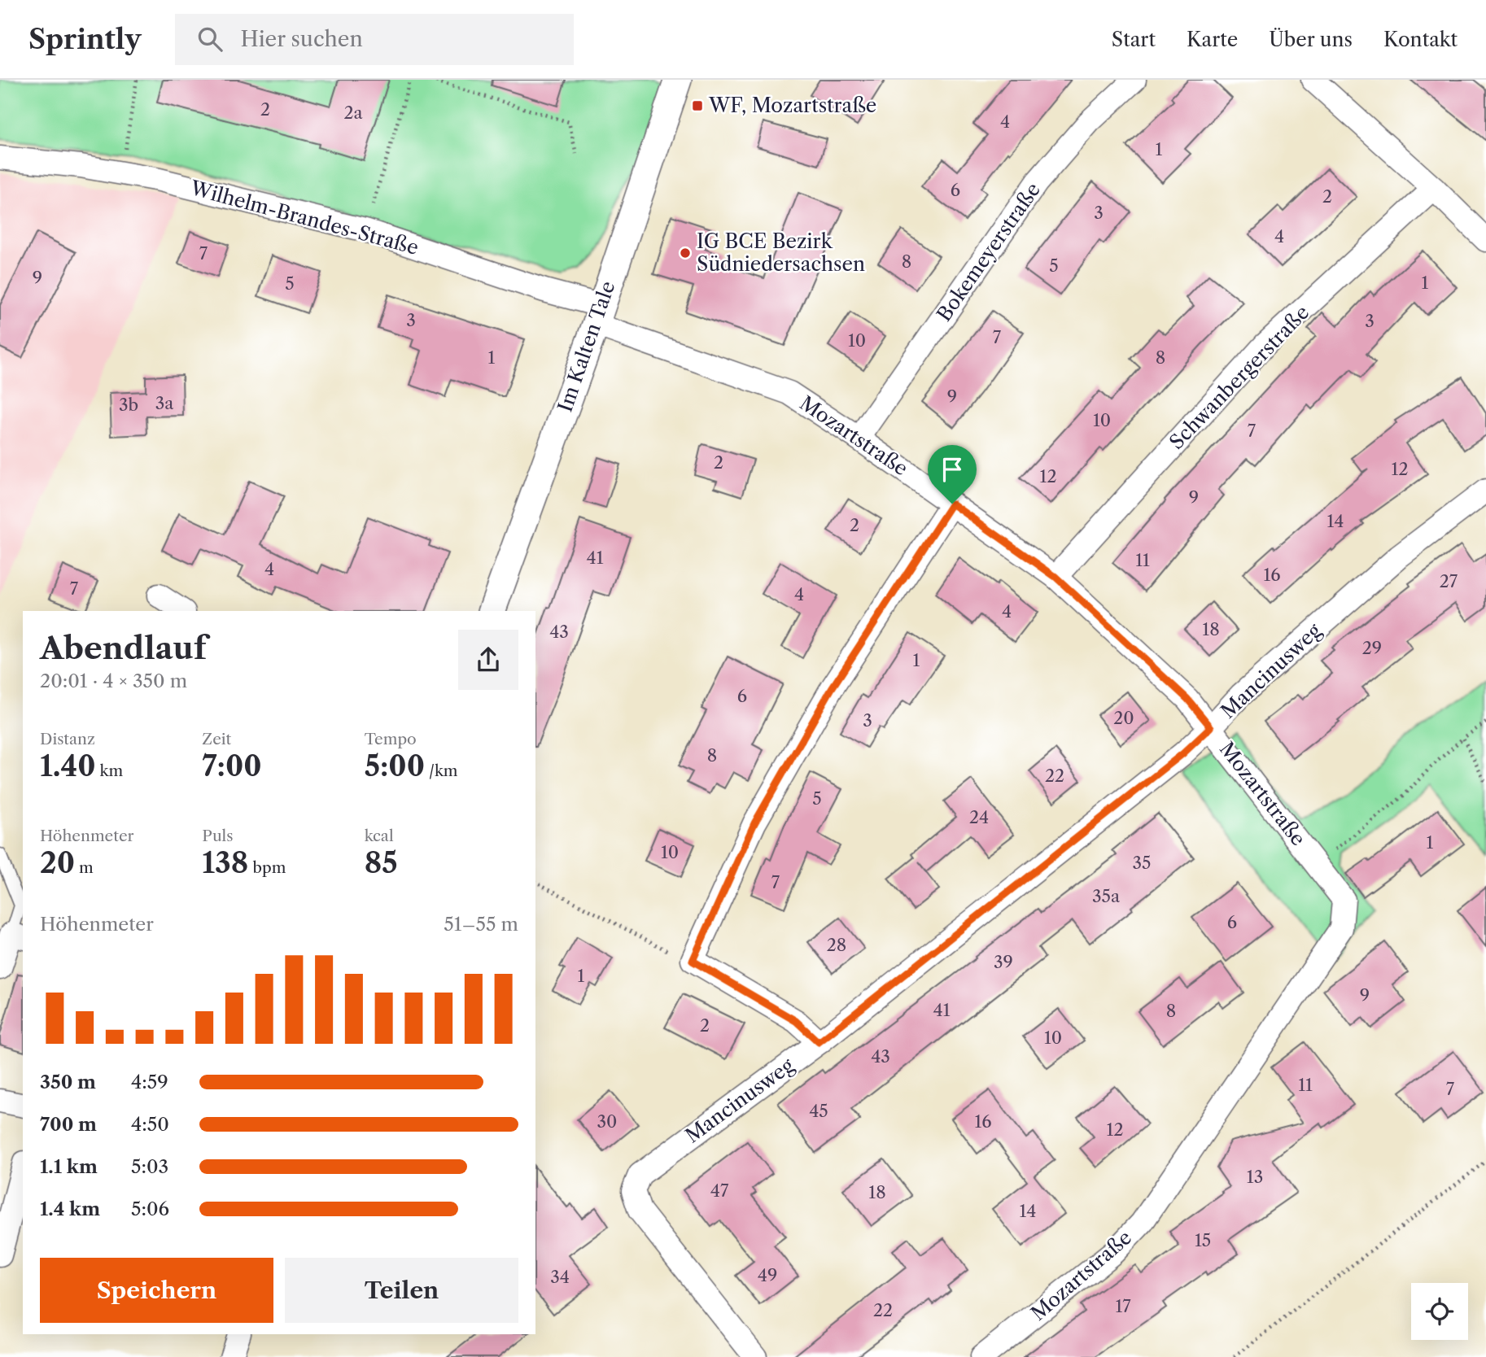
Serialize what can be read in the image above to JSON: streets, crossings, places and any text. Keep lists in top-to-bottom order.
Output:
{
  "streets": {
    "street": [
      "Wilhelm-Brandes-Straße",
      "Bokemeyerstraße",
      "Im Kalten Tale",
      "Schwanbergerstraße",
      "Mozartstraße",
      "Mancinusweg"
    ]
  },
  "crossings": [
    ["Wilhelm-Brandes-Straße", "Im Kalten Tale"],
    ["Wilhelm-Brandes-Straße", "Mozartstraße"],
    ["Bokemeyerstraße", "Mozartstraße"],
    ["Im Kalten Tale", "Mozartstraße"],
    ["Schwanbergerstraße", "Mozartstraße"],
    ["Mozartstraße", "Mancinusweg"]
  ],
  "places": {
    "transit": ["WF, Mozartstraße"],
    "other": ["IG BCE Bezirk Südniedersachsen"]
  },
  "house_numbers": [
    "2",
    "2a",
    "4",
    "1",
    "6",
    "2",
    "3",
    "4",
    "7",
    "8",
    "5",
    "9",
    "1",
    "5",
    "3",
    "3",
    "7",
    "10",
    "1",
    "8",
    "9",
    "3a",
    "3b",
    "10",
    "7",
    "2",
    "12",
    "12",
    "9",
    "14",
    "2",
    "41",
    "11",
    "4",
    "16",
    "27",
    "7",
    "4",
    "4",
    "18",
    "43",
    "29",
    "1",
    "6",
    "20",
    "3",
    "8",
    "22",
    "5",
    "24",
    "1",
    "10",
    "35",
    "7",
    "35a",
    "6",
    "28",
    "39",
    "1",
    "9",
    "41",
    "8",
    "2",
    "10",
    "43",
    "11",
    "7",
    "45",
    "30",
    "16",
    "12",
    "13",
    "47",
    "18",
    "14",
    "15",
    "49",
    "34",
    "17",
    "22"
  ],
  "page": {
    "header": "Sprintly",
    "search": "Hier suchen",
    "nav": [
      "Start",
      "Karte",
      "Über uns",
      "Kontakt"
    ],
    "heading": ["Abendlauf", "20:01 · 4 × 350 m"],
    "stats": [
      ["Distanz", "1.40 km"],
      ["Zeit", "7:00"],
      ["Tempo", "5:00 /km"],
      ["Höhenmeter", "20 m"],
      ["Puls", "138 bpm"],
      ["kcal", "85"]
    ],
    "chart": ["Höhenmeter", "51–55 m"],
    "list": [
      {
        "name": "350 m",
        "note": "4:59"
      },
      {
        "name": "700 m",
        "note": "4:50"
      },
      {
        "name": "1.1 km",
        "note": "5:03"
      },
      {
        "name": "1.4 km",
        "note": "5:06"
      }
    ],
    "buttons": ["Speichern", "Teilen"]
  }
}
